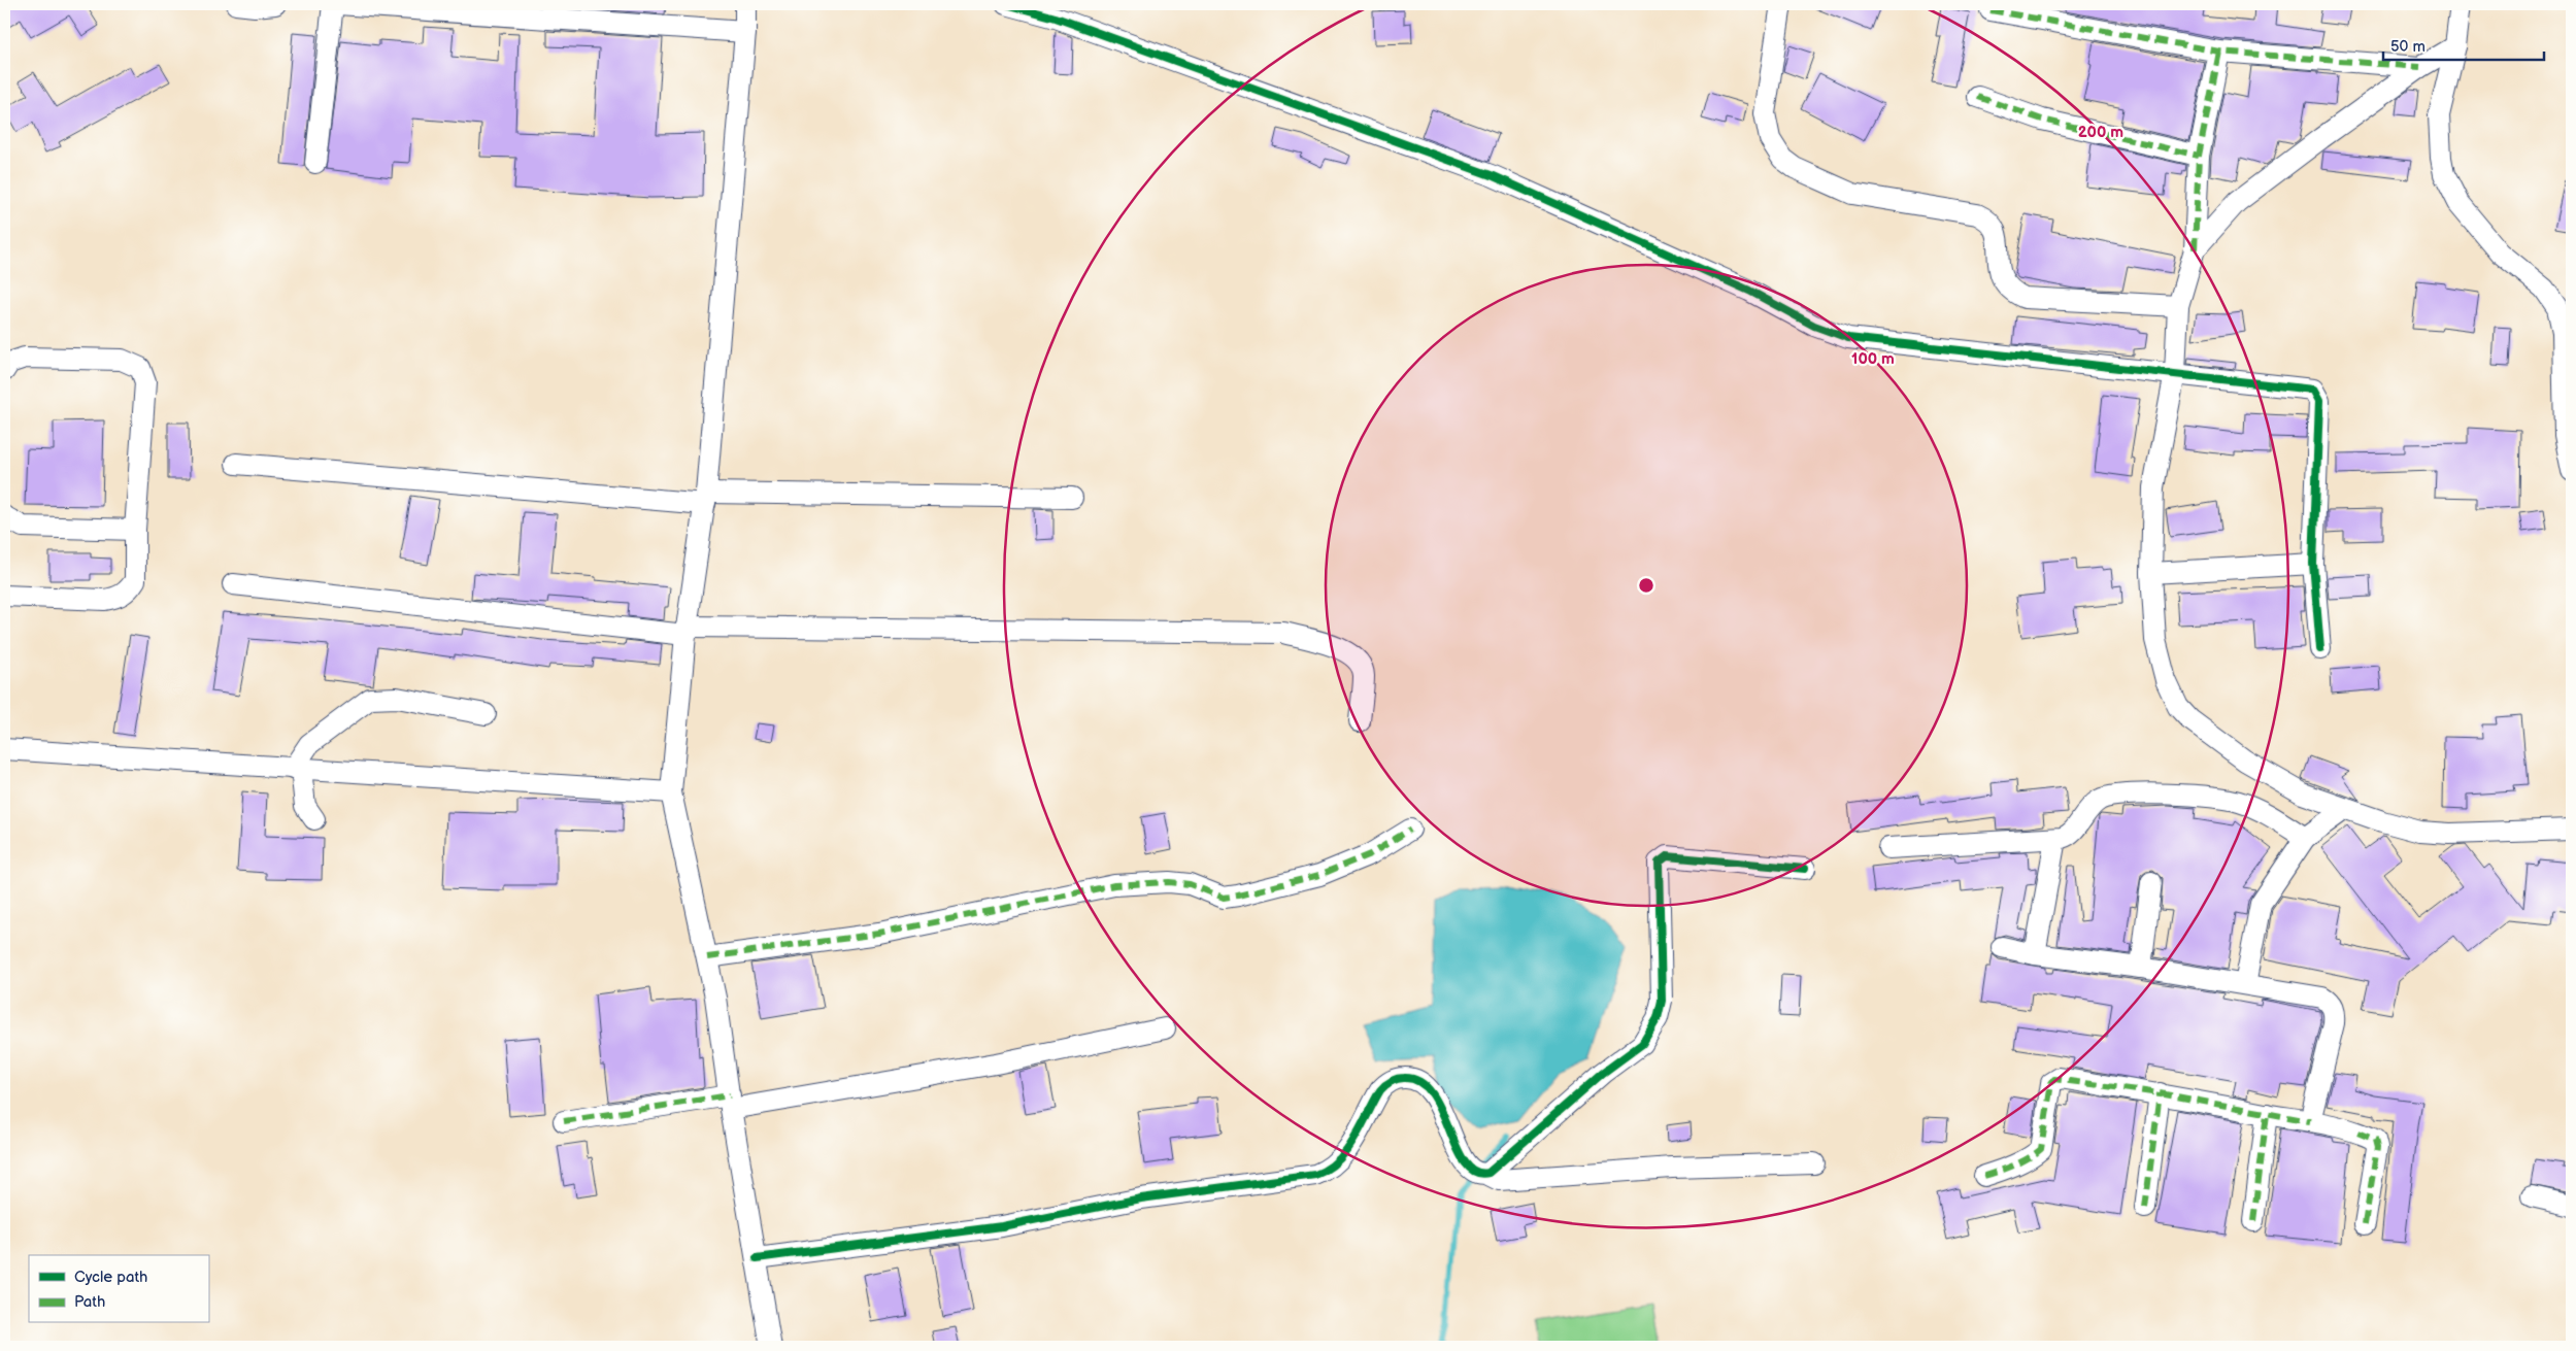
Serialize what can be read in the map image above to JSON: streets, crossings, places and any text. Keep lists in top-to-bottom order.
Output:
{
  "legend": ["Cycle path", "Path"],
  "scale_bar": "50 m",
  "rings": ["200 m", "100 m"]
}
